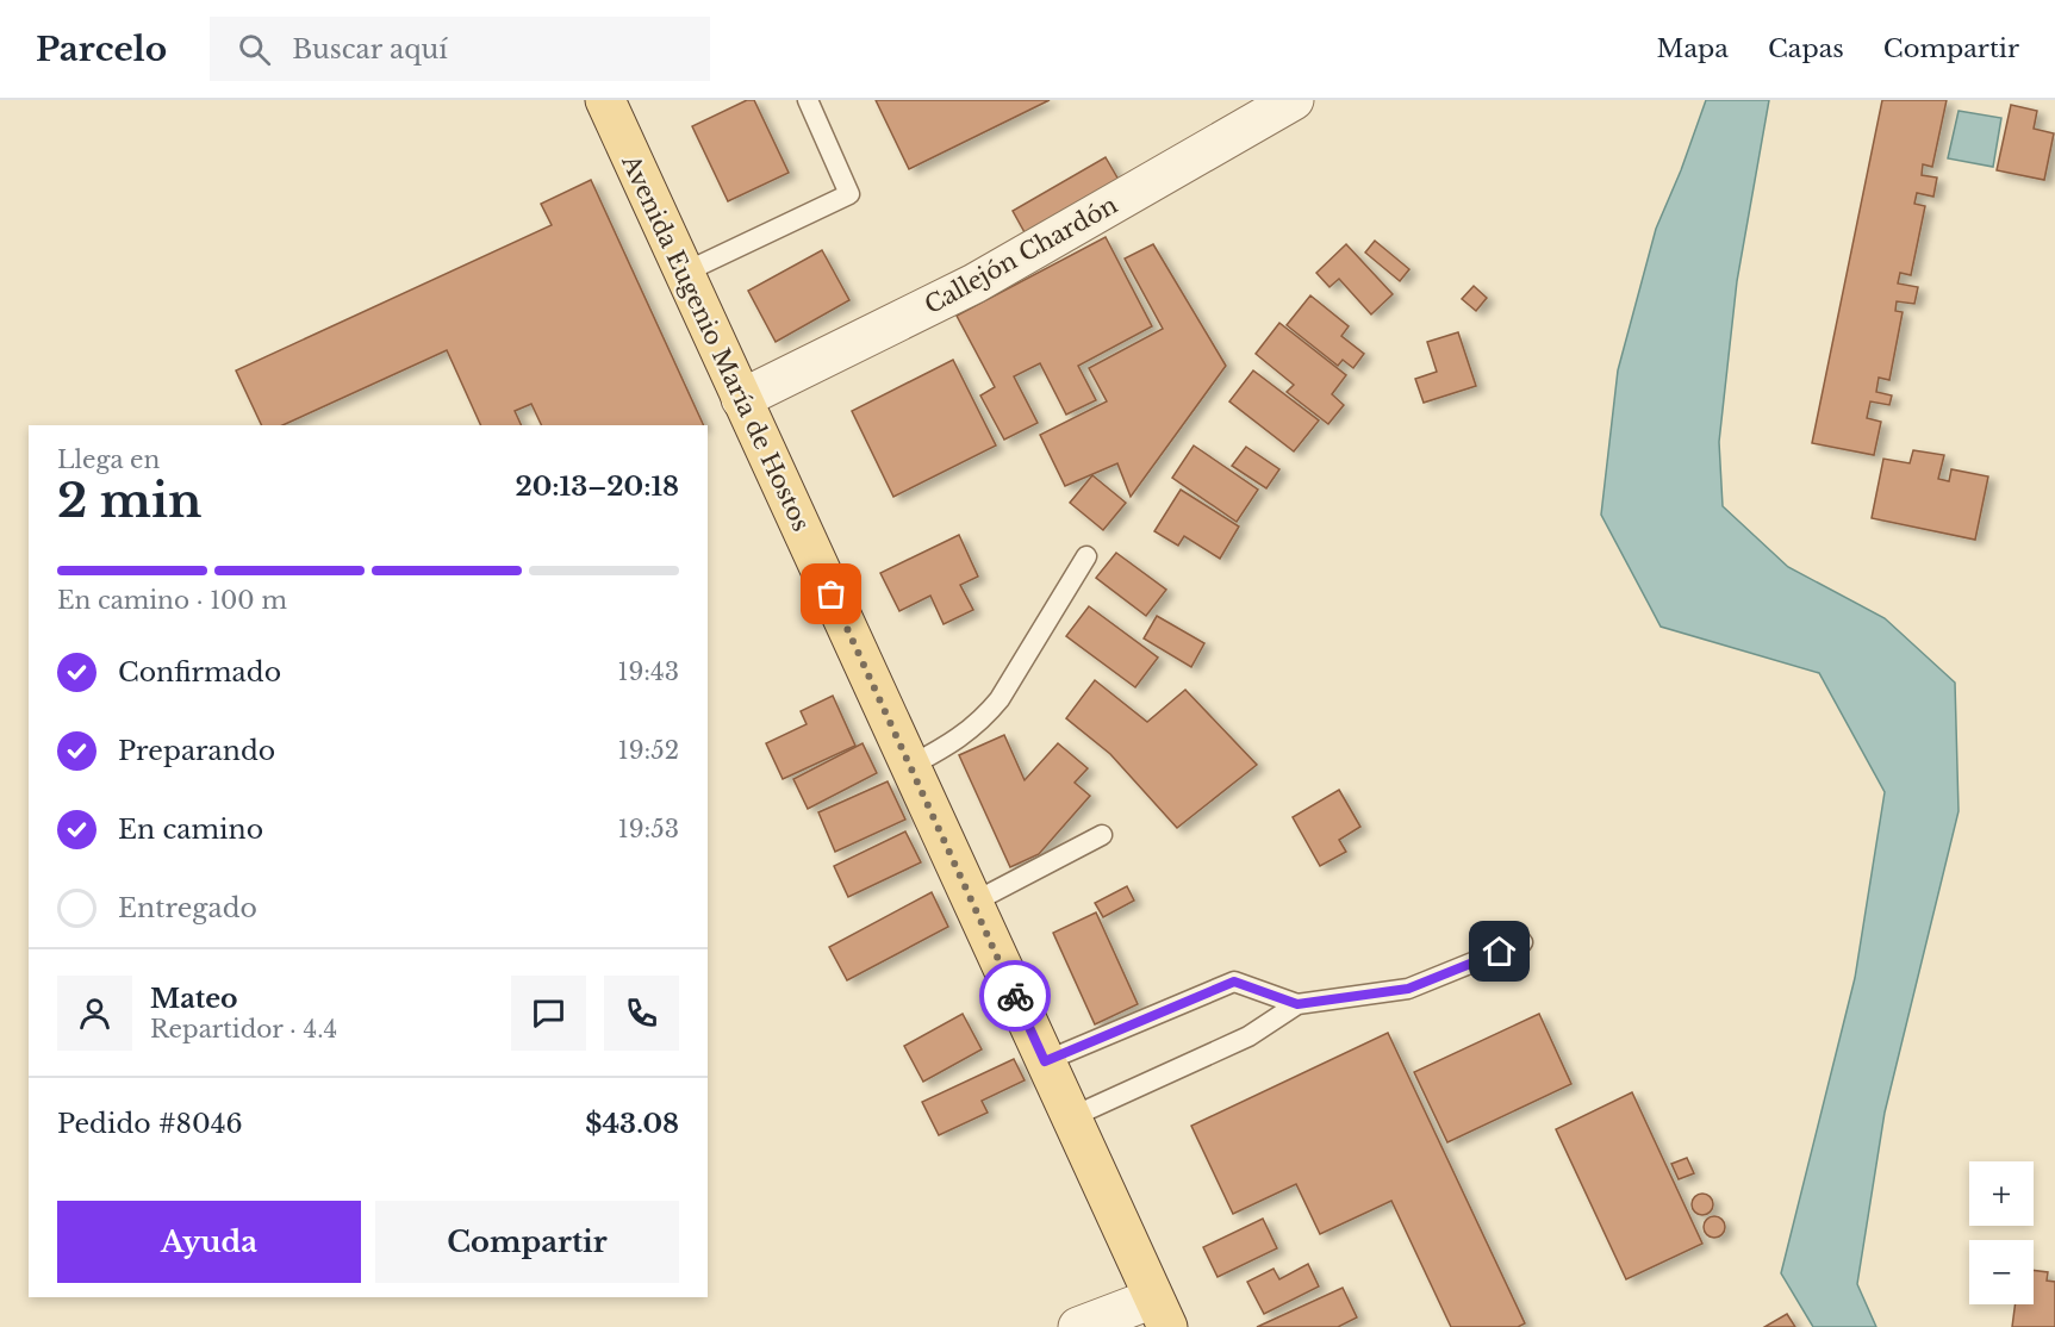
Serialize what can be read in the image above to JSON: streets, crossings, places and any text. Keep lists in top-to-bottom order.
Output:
{
  "streets": {
    "main road": ["Avenida Eugenio María de Hostos"],
    "street": ["Callejón Chardón"]
  },
  "crossings": [
    ["Callejón Chardón", "Avenida Eugenio María de Hostos"]
  ],
  "page": {
    "header": "Parcelo",
    "search": "Buscar aquí",
    "nav": ["Mapa", "Capas", "Compartir"],
    "heading": ["2 min", "Llega en", "20:13–20:18"],
    "panel": [
      "Mateo",
      "Repartidor · 4.4",
      "Pedido #8046",
      "$43.08"
    ],
    "bar": "En camino · 100 m",
    "list": [
      ["Confirmado", "19:43"],
      ["Preparando", "19:52"],
      ["En camino", "19:53"],
      "Entregado"
    ],
    "map_buttons": ["+", "−"],
    "buttons": ["Ayuda", "Compartir"]
  }
}
